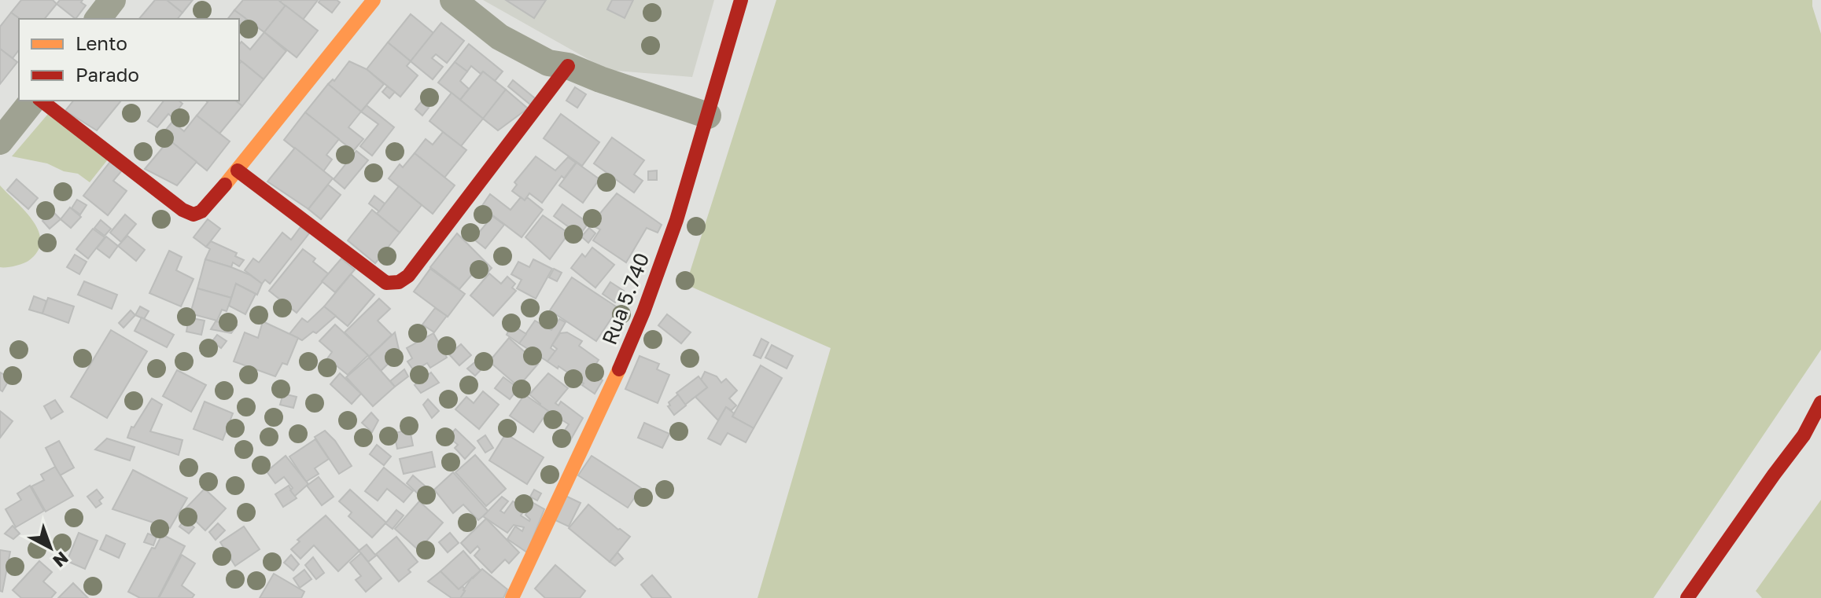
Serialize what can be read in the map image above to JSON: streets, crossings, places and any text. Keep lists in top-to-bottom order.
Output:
{
  "streets": {
    "street": ["Rua 5.740"]
  },
  "legend": ["Lento", "Parado"],
  "north": "bottom right"
}
